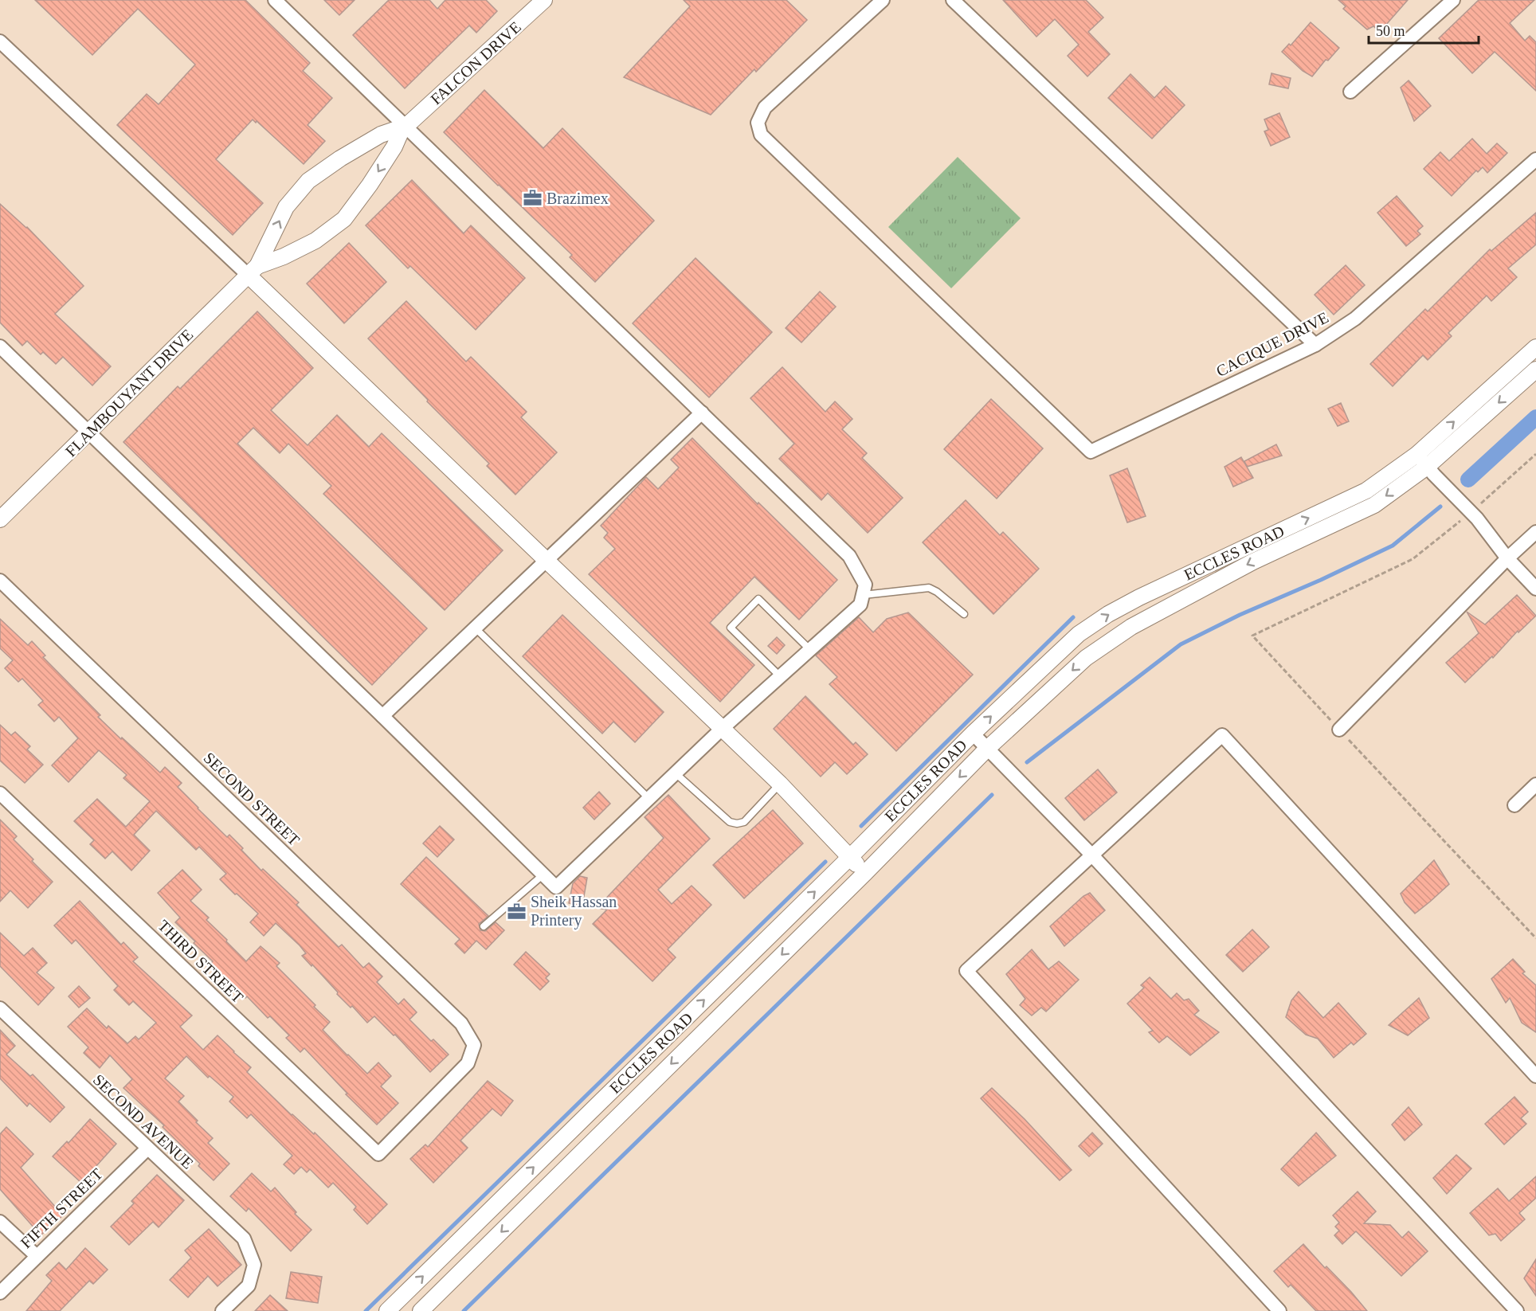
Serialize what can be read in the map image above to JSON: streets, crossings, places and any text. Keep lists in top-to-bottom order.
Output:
{
  "streets": {
    "street": [
      "FALCON DRIVE",
      "CACIQUE DRIVE",
      "FLAMBOUYANT DRIVE",
      "ECCLES ROAD",
      "SECOND STREET",
      "THIRD STREET",
      "SECOND AVENUE",
      "FIFTH STREET"
    ]
  },
  "crossings": [
    ["FALCON DRIVE", "FLAMBOUYANT DRIVE"],
    ["SECOND STREET", "THIRD STREET"],
    ["SECOND AVENUE", "FIFTH STREET"]
  ],
  "places": {
    "office": ["Brazimex", "Sheik Hassan Printery"]
  },
  "scale_bar": "50 m"
}
